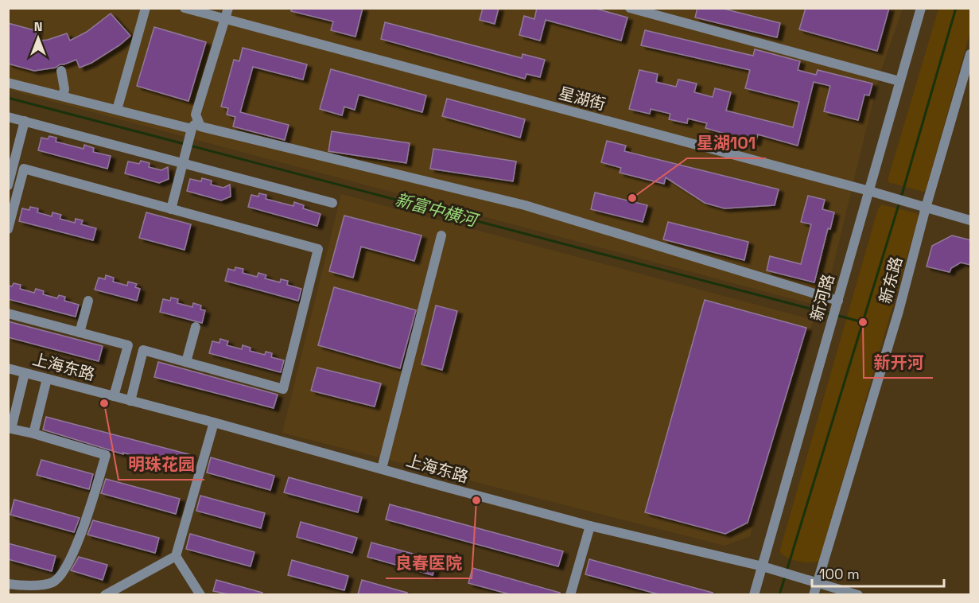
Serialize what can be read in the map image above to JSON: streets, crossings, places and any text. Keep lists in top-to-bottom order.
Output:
{
  "streets": {
    "street": [
      "星湖街",
      "新东路",
      "新河路",
      "上海东路"
    ]
  },
  "crossings": [
    ["星湖街", "新东路"],
    ["星湖街", "新河路"],
    ["新东路", "上海东路"],
    ["新河路", "上海东路"]
  ],
  "water": ["新富中横河"],
  "places": [
    "星湖101",
    "新开河",
    "明珠花园",
    "良春医院"
  ],
  "scale_bar": "100 m",
  "north": "top"
}
